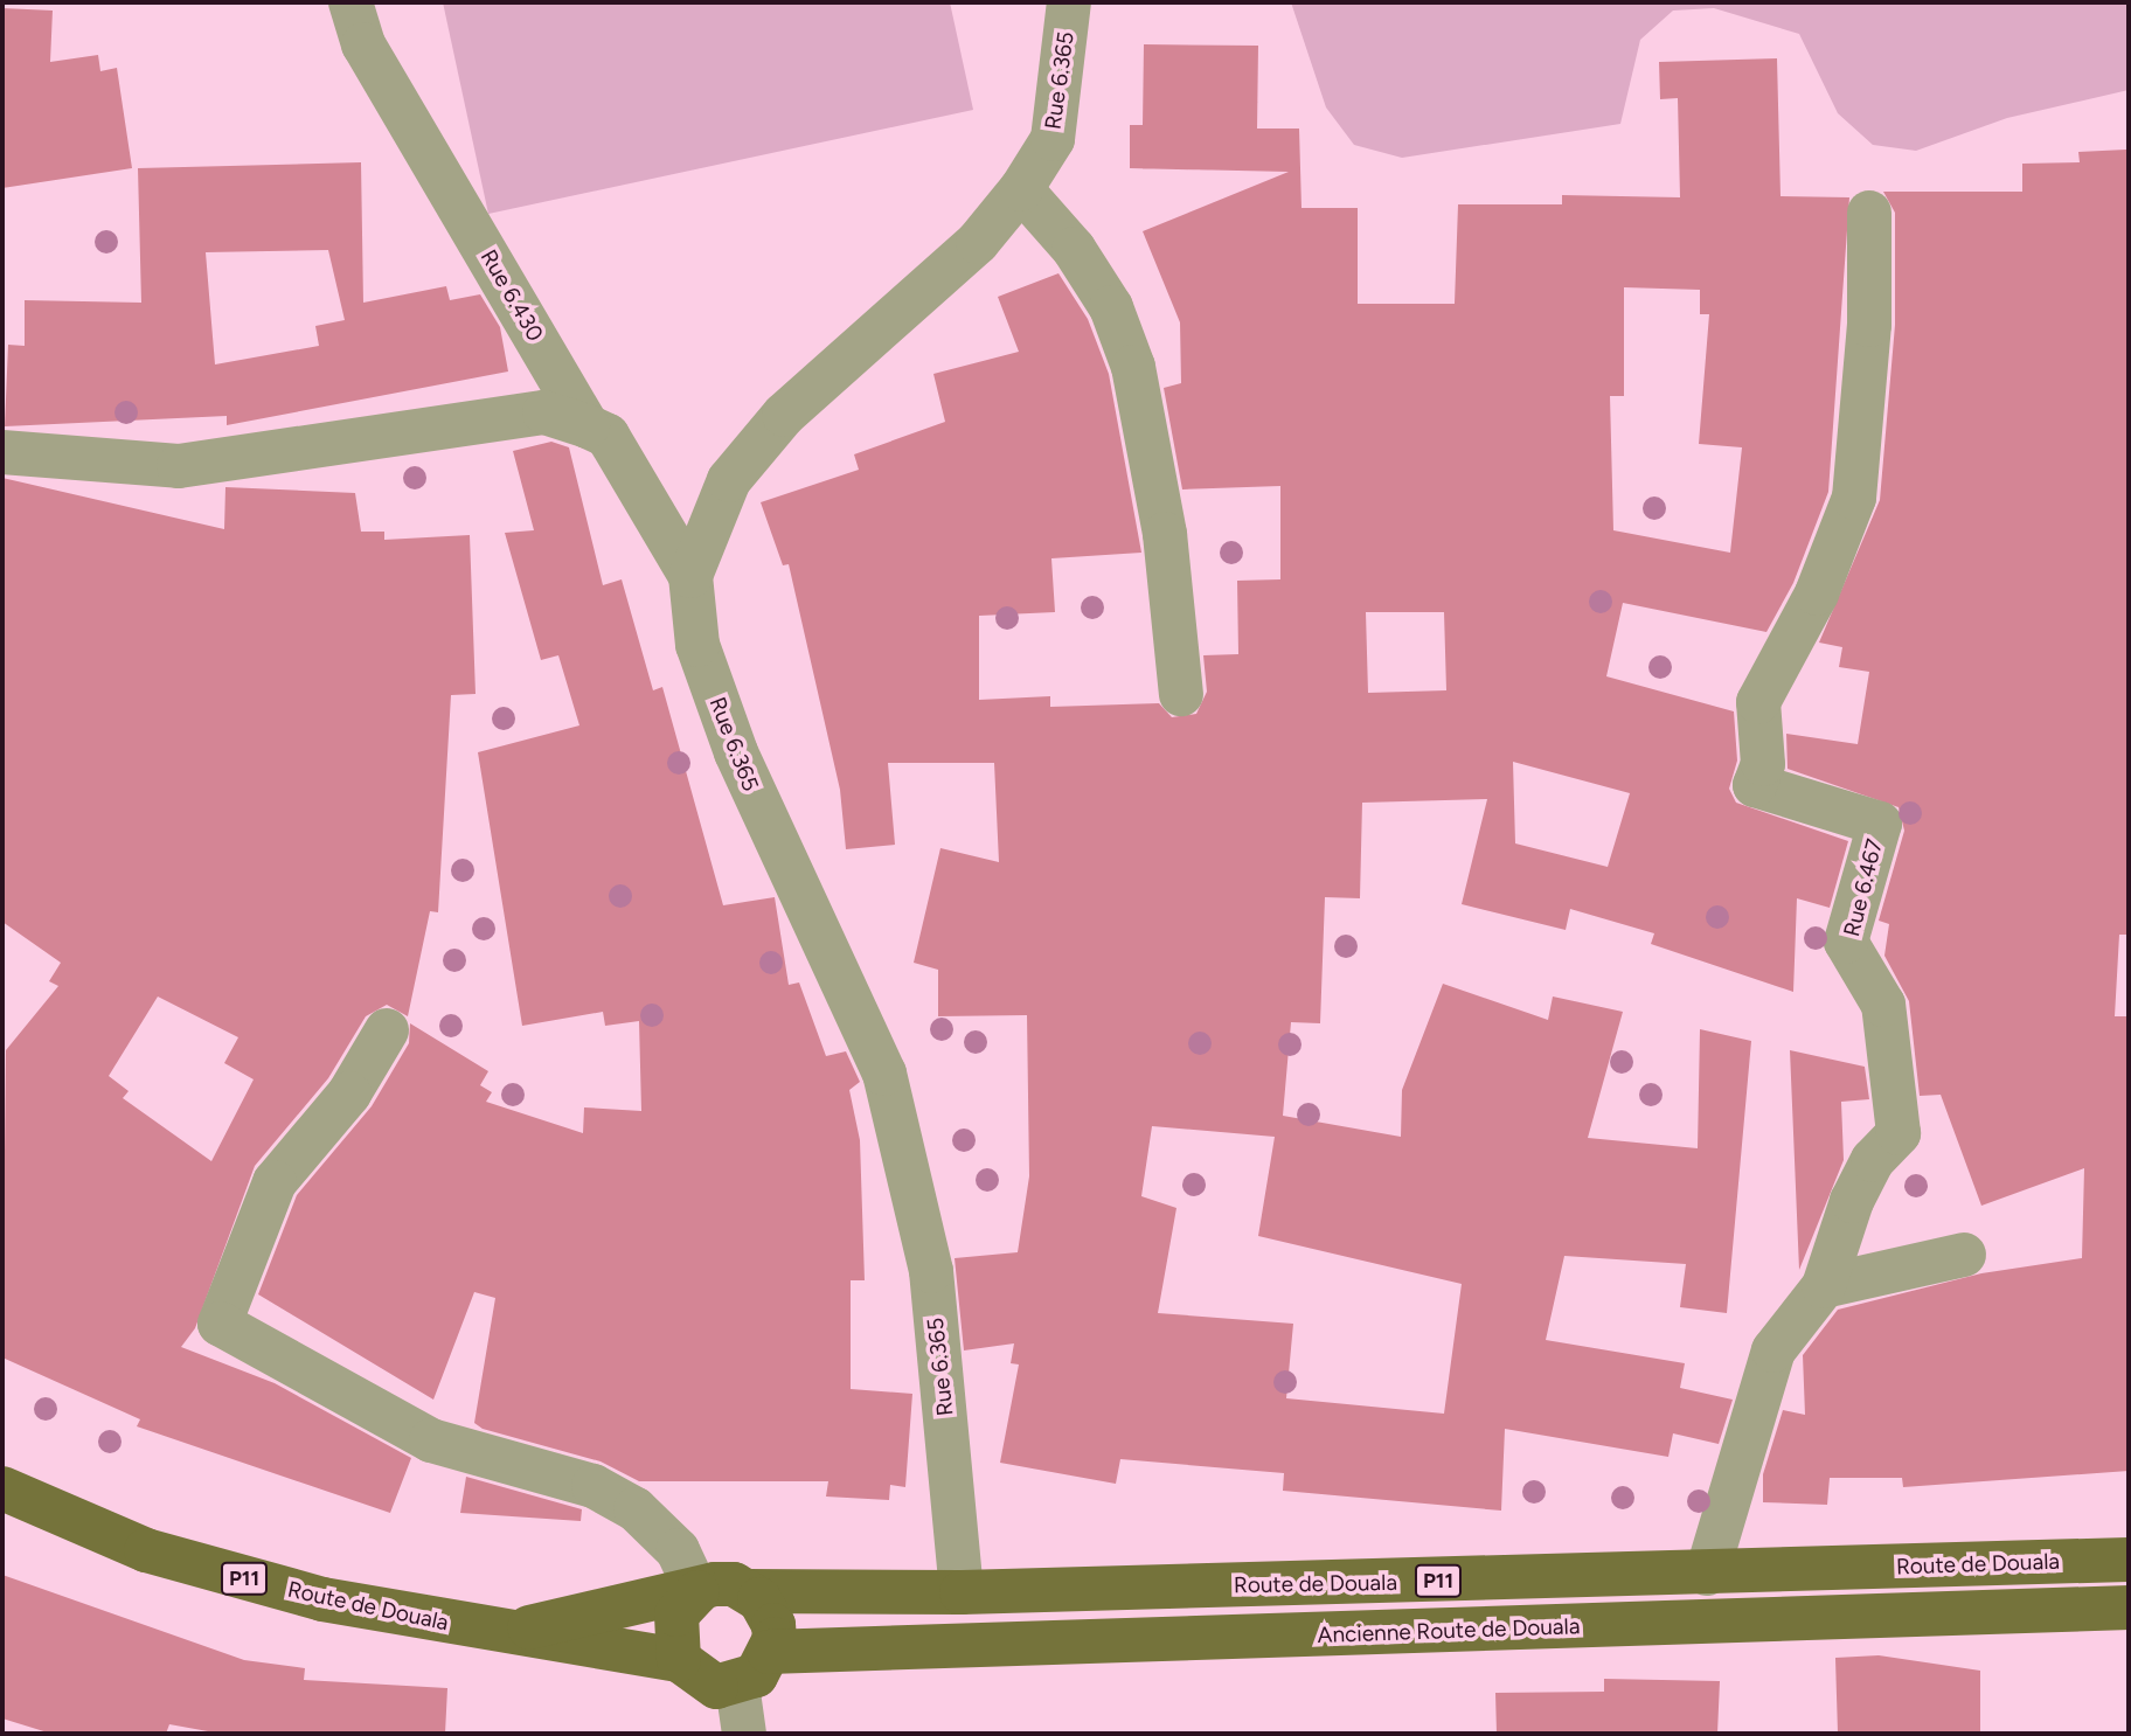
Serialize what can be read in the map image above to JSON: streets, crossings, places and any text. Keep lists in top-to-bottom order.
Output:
{
  "streets": {
    "main road": ["Route de Douala", "P11", "Ancienne Route de Douala"],
    "street": ["Rue 6.365", "Rue 6.430", "Rue 6.467"]
  },
  "crossings": [
    ["Rue 6.365", "Rue 6.430"],
    ["Rue 6.365", "Route de Douala"],
    ["Rue 6.467", "Route de Douala"],
    ["Route de Douala", "P11"],
    ["Route de Douala", "Ancienne Route de Douala"],
    ["P11", "Ancienne Route de Douala"]
  ]
}
